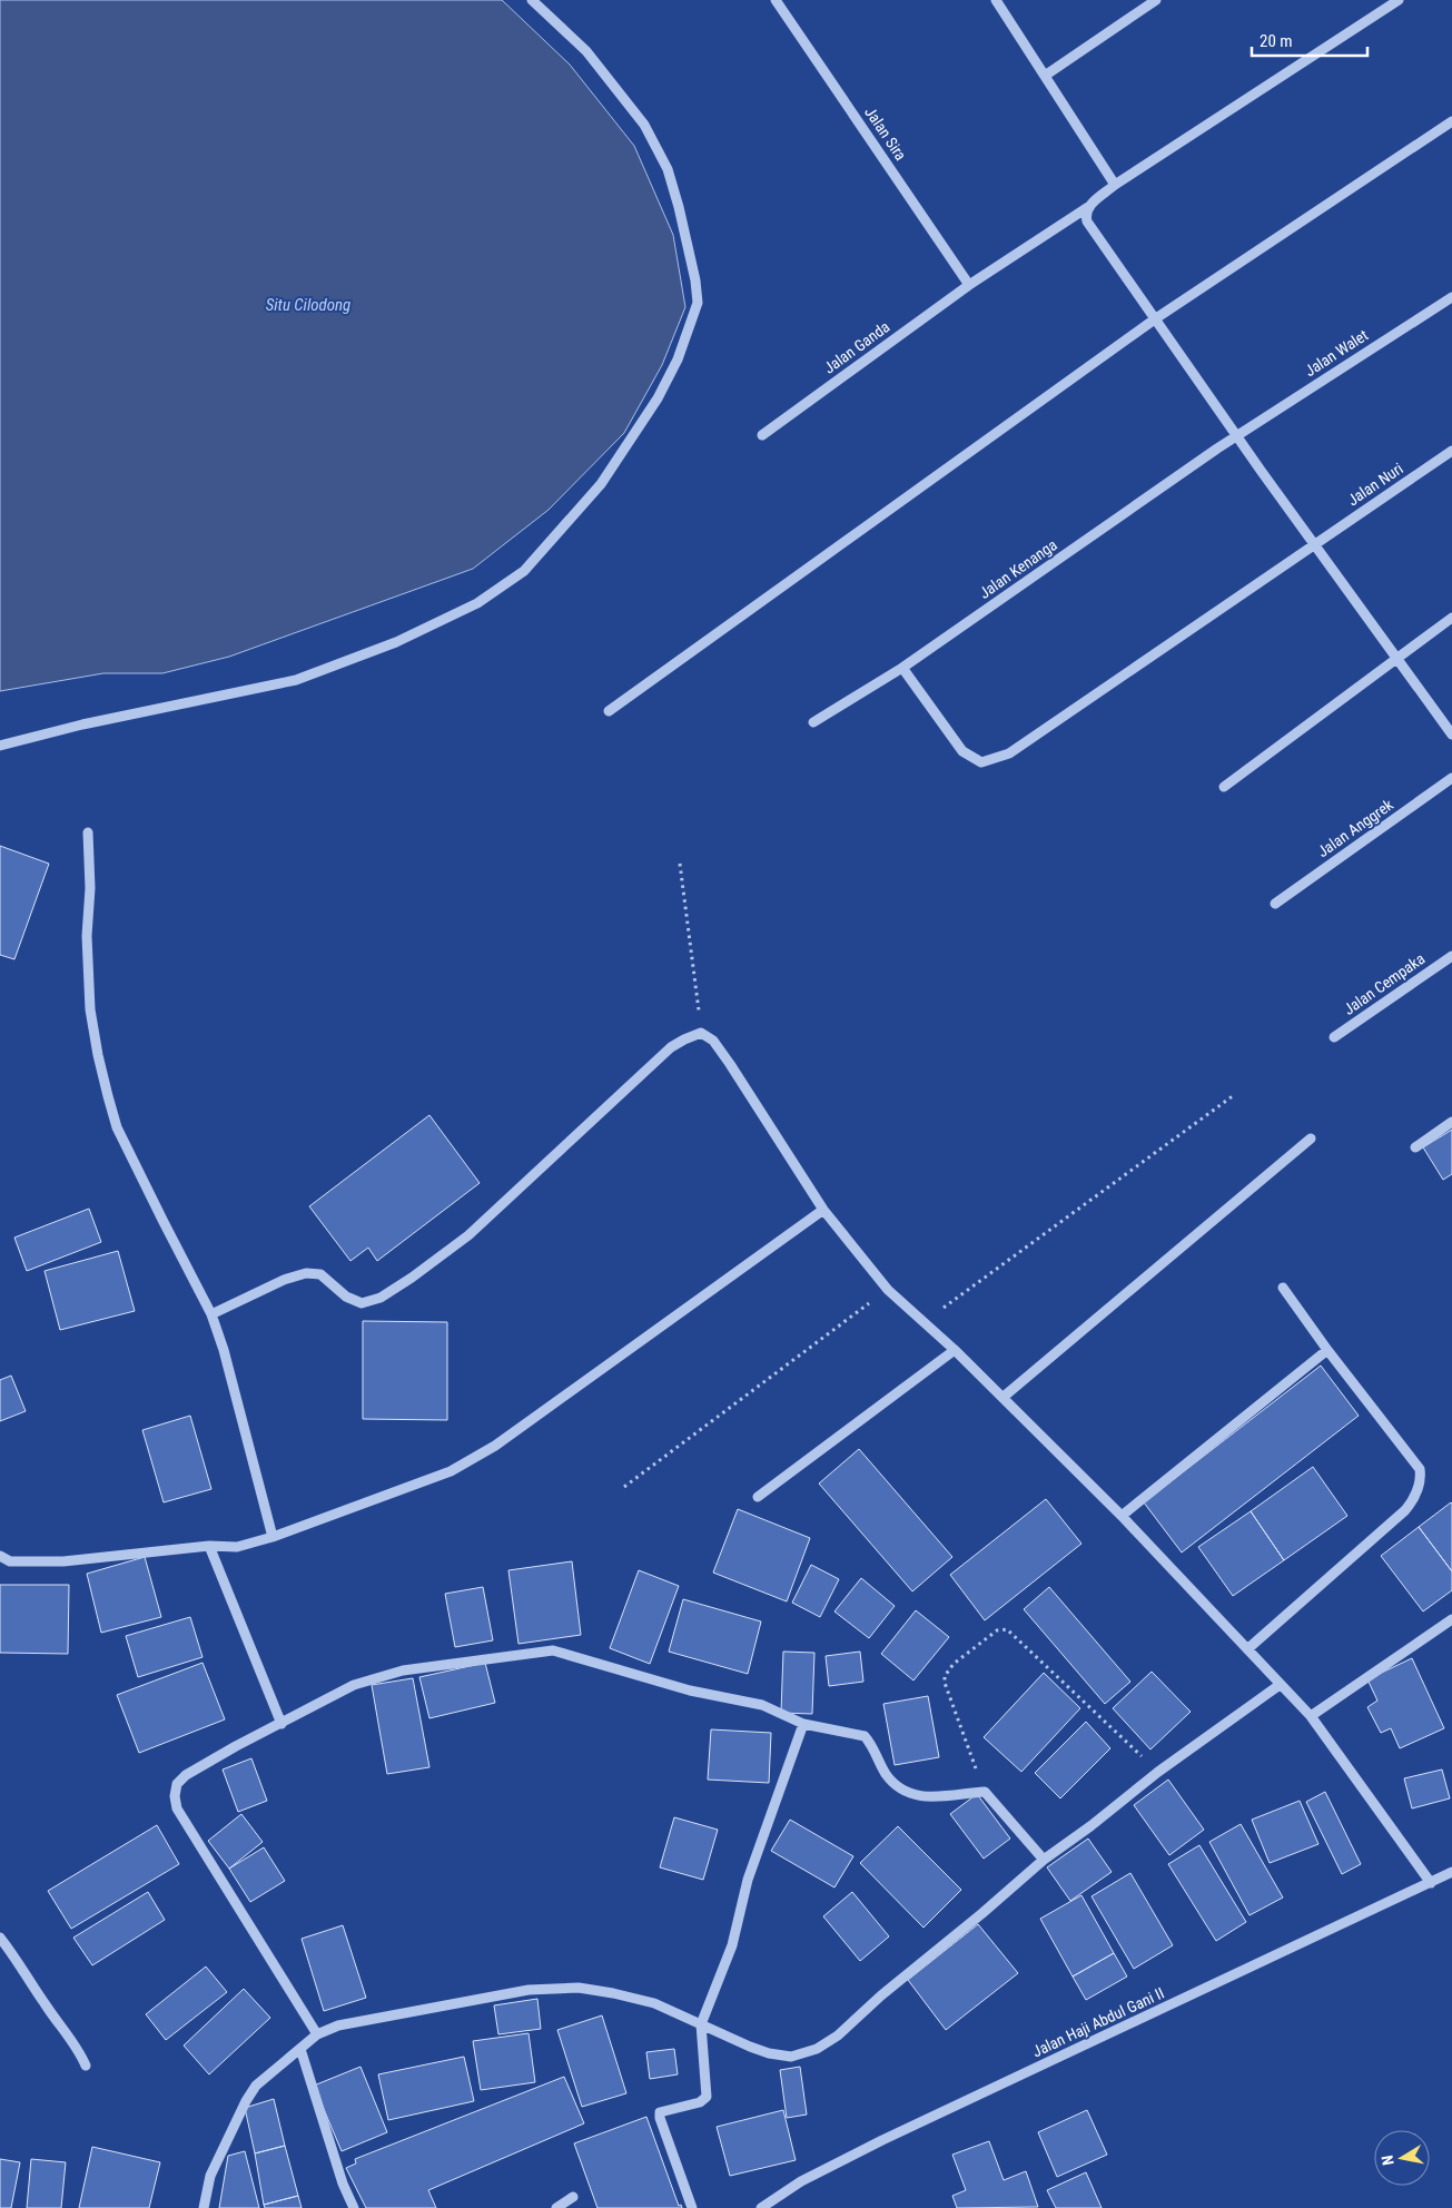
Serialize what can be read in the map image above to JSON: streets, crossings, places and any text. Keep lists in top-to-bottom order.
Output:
{
  "streets": {
    "street": [
      "Jalan Sira",
      "Jalan Ganda",
      "Jalan Walet",
      "Jalan Nuri",
      "Jalan Kenanga",
      "Jalan Anggrek",
      "Jalan Cempaka",
      "Jalan Haji Abdul Gani II"
    ]
  },
  "crossings": [
    ["Jalan Sira", "Jalan Ganda"],
    ["Jalan Walet", "Jalan Kenanga"],
    ["Jalan Nuri", "Jalan Kenanga"]
  ],
  "water": ["Situ Cilodong"],
  "scale_bar": "20 m",
  "north": "left"
}
